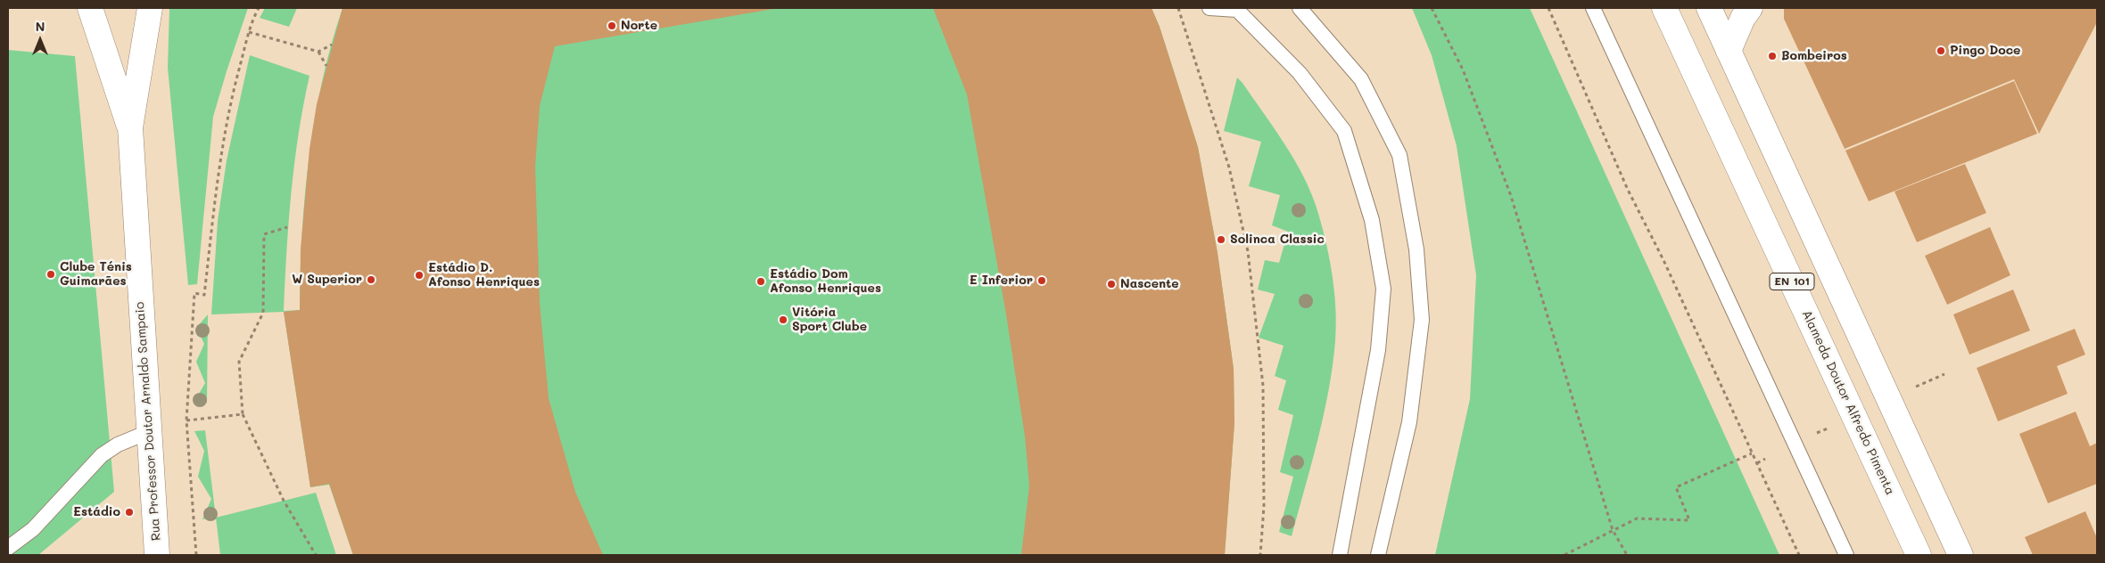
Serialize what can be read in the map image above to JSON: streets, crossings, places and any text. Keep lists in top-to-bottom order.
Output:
{
  "streets": {
    "main road": ["EN 101", "Alameda Doutor Alfredo Pimenta", "Rua Professor Doutor Arnaldo Sampaio"]
  },
  "places": [
    "Norte",
    "Pingo Doce",
    "Bombeiros",
    "Solinca Classic",
    "Clube Ténis Guimarães",
    "Estádio D. Afonso Henriques",
    "W Superior",
    "E Inferior",
    "Estádio Dom Afonso Henriques",
    "Nascente",
    "Vitória Sport Clube",
    "Estádio"
  ],
  "north": "top"
}
